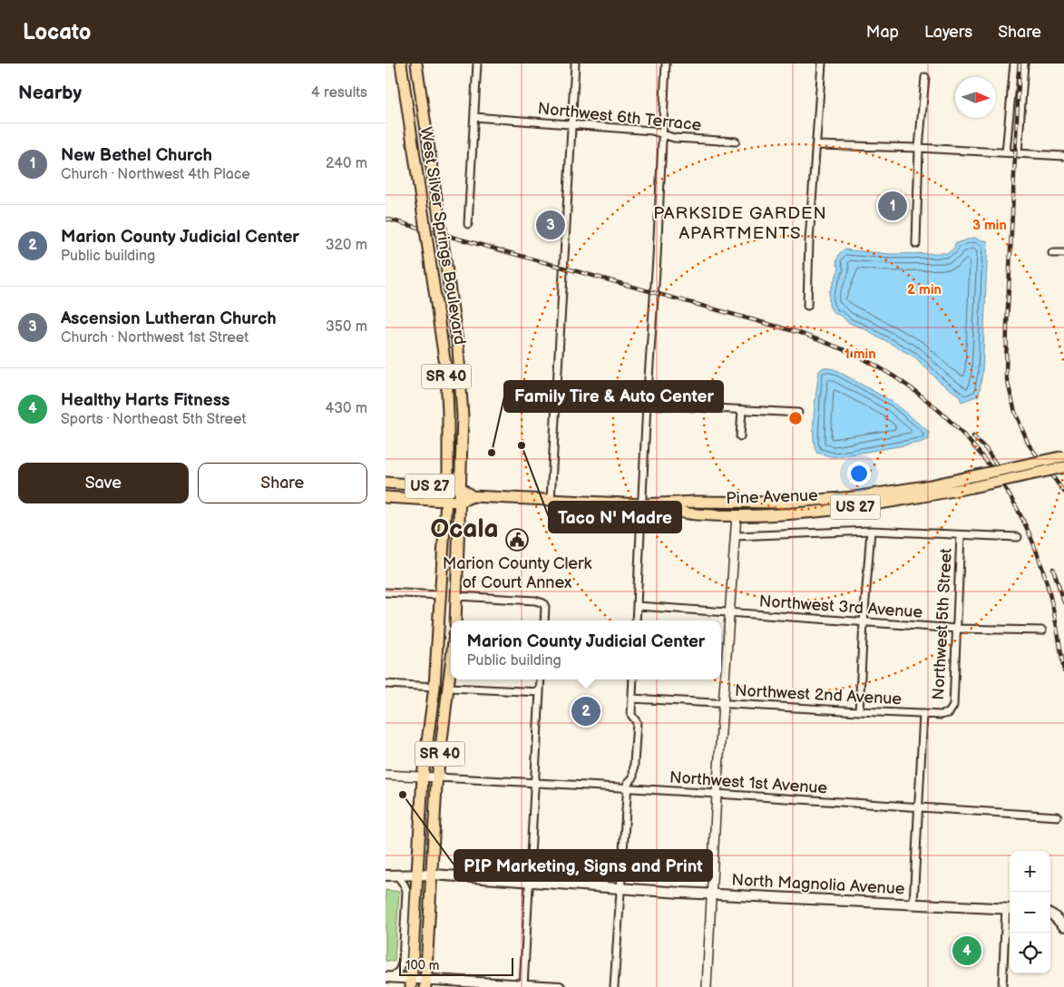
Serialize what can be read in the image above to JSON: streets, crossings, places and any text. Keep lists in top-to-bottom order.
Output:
{
  "streets": {
    "main road": [
      "West Silver Springs Boulevard",
      "SR 40",
      "US 27",
      "Pine Avenue",
      "North Magnolia Avenue"
    ],
    "street": [
      "Northwest 6th Terrace",
      "Northwest 3rd Avenue",
      "Northwest 5th Street",
      "Northwest 2nd Avenue",
      "Northwest 1st Avenue"
    ]
  },
  "crossings": [
    ["West Silver Springs Boulevard", "SR 40"],
    ["West Silver Springs Boulevard", "US 27"],
    ["West Silver Springs Boulevard", "Pine Avenue"],
    ["West Silver Springs Boulevard", "North Magnolia Avenue"],
    ["SR 40", "Northwest 1st Avenue"],
    ["SR 40", "North Magnolia Avenue"],
    ["US 27", "Pine Avenue"],
    ["Northwest 3rd Avenue", "Northwest 5th Street"],
    ["Northwest 5th Street", "Northwest 2nd Avenue"],
    ["Northwest 5th Street", "Northwest 1st Avenue"],
    ["Northwest 5th Street", "North Magnolia Avenue"]
  ],
  "districts": ["PARKSIDE GARDEN APARTMENTS", "Ocala"],
  "places": {
    "other": ["Taco N' Madre", "Family Tire & Auto Center", "PIP Marketing, Signs and Print"],
    "public building": ["Marion County Clerk of Court Annex"]
  },
  "scale_bar": "100 m",
  "north": "right",
  "page": {
    "header": "Locato",
    "nav": ["Map", "Layers", "Share"],
    "heading": ["Nearby", "4 results"],
    "list": [
      {
        "mark": "1",
        "name": "New Bethel Church",
        "note": "Church · Northwest 4th Place",
        "value": "240 m"
      },
      {
        "mark": "2",
        "name": "Marion County Judicial Center",
        "note": "Public building",
        "value": "320 m"
      },
      {
        "mark": "3",
        "name": "Ascension Lutheran Church",
        "note": "Church · Northwest 1st Street",
        "value": "350 m"
      },
      {
        "mark": "4",
        "name": "Healthy Harts Fitness",
        "note": "Sports · Northeast 5th Street",
        "value": "430 m"
      }
    ],
    "pins": [
      "1",
      "3",
      "2",
      "4"
    ],
    "buttons": ["Save", "Share"],
    "popup": ["Marion County Judicial Center", "Public building"],
    "map_buttons": ["+", "−"],
    "scale": "100 m"
  },
  "rings": ["3 min", "2 min", "1 min"]
}
